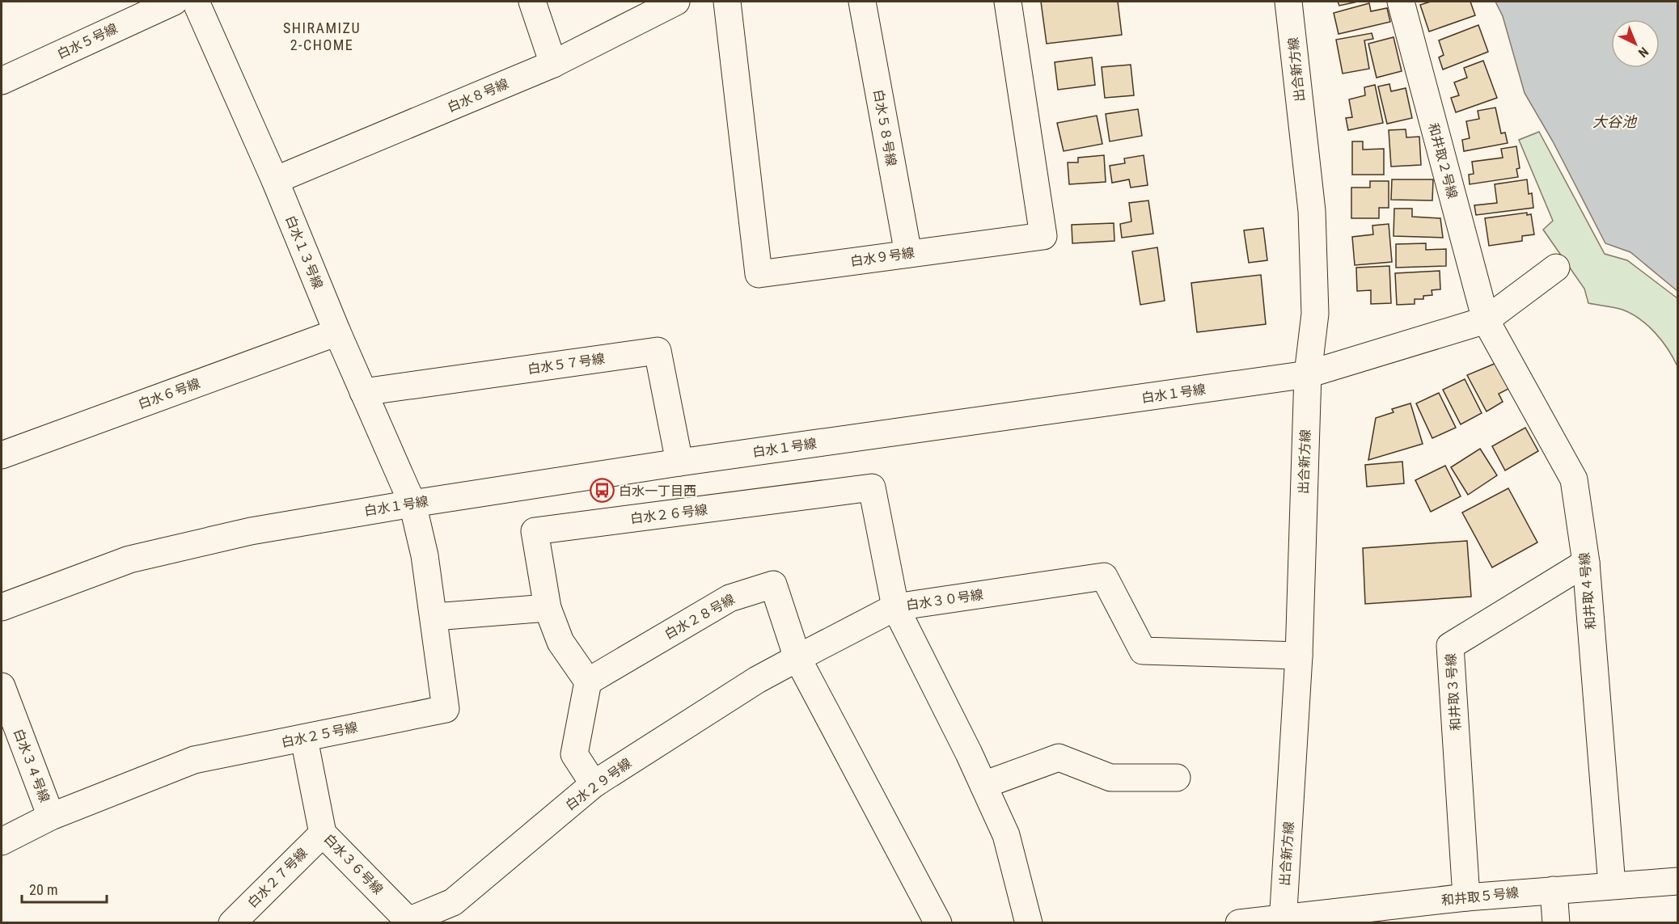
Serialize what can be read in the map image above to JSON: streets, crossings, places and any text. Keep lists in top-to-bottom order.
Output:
{
  "streets": {
    "street": [
      "白水５号線",
      "出合新方線",
      "白水８号線",
      "白水５８号線",
      "和井取２号線",
      "白水１３号線",
      "白水９号線",
      "白水５７号線",
      "白水６号線",
      "白水１号線",
      "白水２６号線",
      "和井取４号線",
      "白水３０号線",
      "白水２８号線",
      "和井取３号線",
      "白水２５号線",
      "白水３４号線",
      "白水２９号線",
      "白水３６号線",
      "白水２７号線",
      "和井取５号線"
    ]
  },
  "crossings": [
    ["出合新方線", "白水１号線"],
    ["出合新方線", "白水３０号線"],
    ["出合新方線", "和井取５号線"],
    ["白水８号線", "白水１３号線"],
    ["白水５８号線", "白水９号線"],
    ["和井取２号線", "白水１号線"],
    ["和井取２号線", "和井取４号線"],
    ["白水１３号線", "白水５７号線"],
    ["白水１３号線", "白水６号線"],
    ["白水１３号線", "白水１号線"],
    ["白水１３号線", "白水２５号線"],
    ["白水５７号線", "白水１号線"],
    ["白水１号線", "和井取４号線"],
    ["白水１号線", "白水２５号線"],
    ["白水２６号線", "白水３０号線"],
    ["和井取４号線", "和井取３号線"],
    ["和井取４号線", "和井取５号線"],
    ["白水３０号線", "白水２８号線"],
    ["白水３０号線", "白水２９号線"],
    ["白水２８号線", "白水２９号線"],
    ["和井取３号線", "和井取５号線"],
    ["白水２５号線", "白水３４号線"],
    ["白水２５号線", "白水３６号線"],
    ["白水２９号線", "白水３６号線"],
    ["白水３６号線", "白水２７号線"]
  ],
  "districts": ["SHIRAMIZU 2-CHOME"],
  "water": ["大谷池"],
  "places": {
    "bus stop": ["白水一丁目西"]
  },
  "scale_bar": "20 m",
  "north": "bottom right"
}
